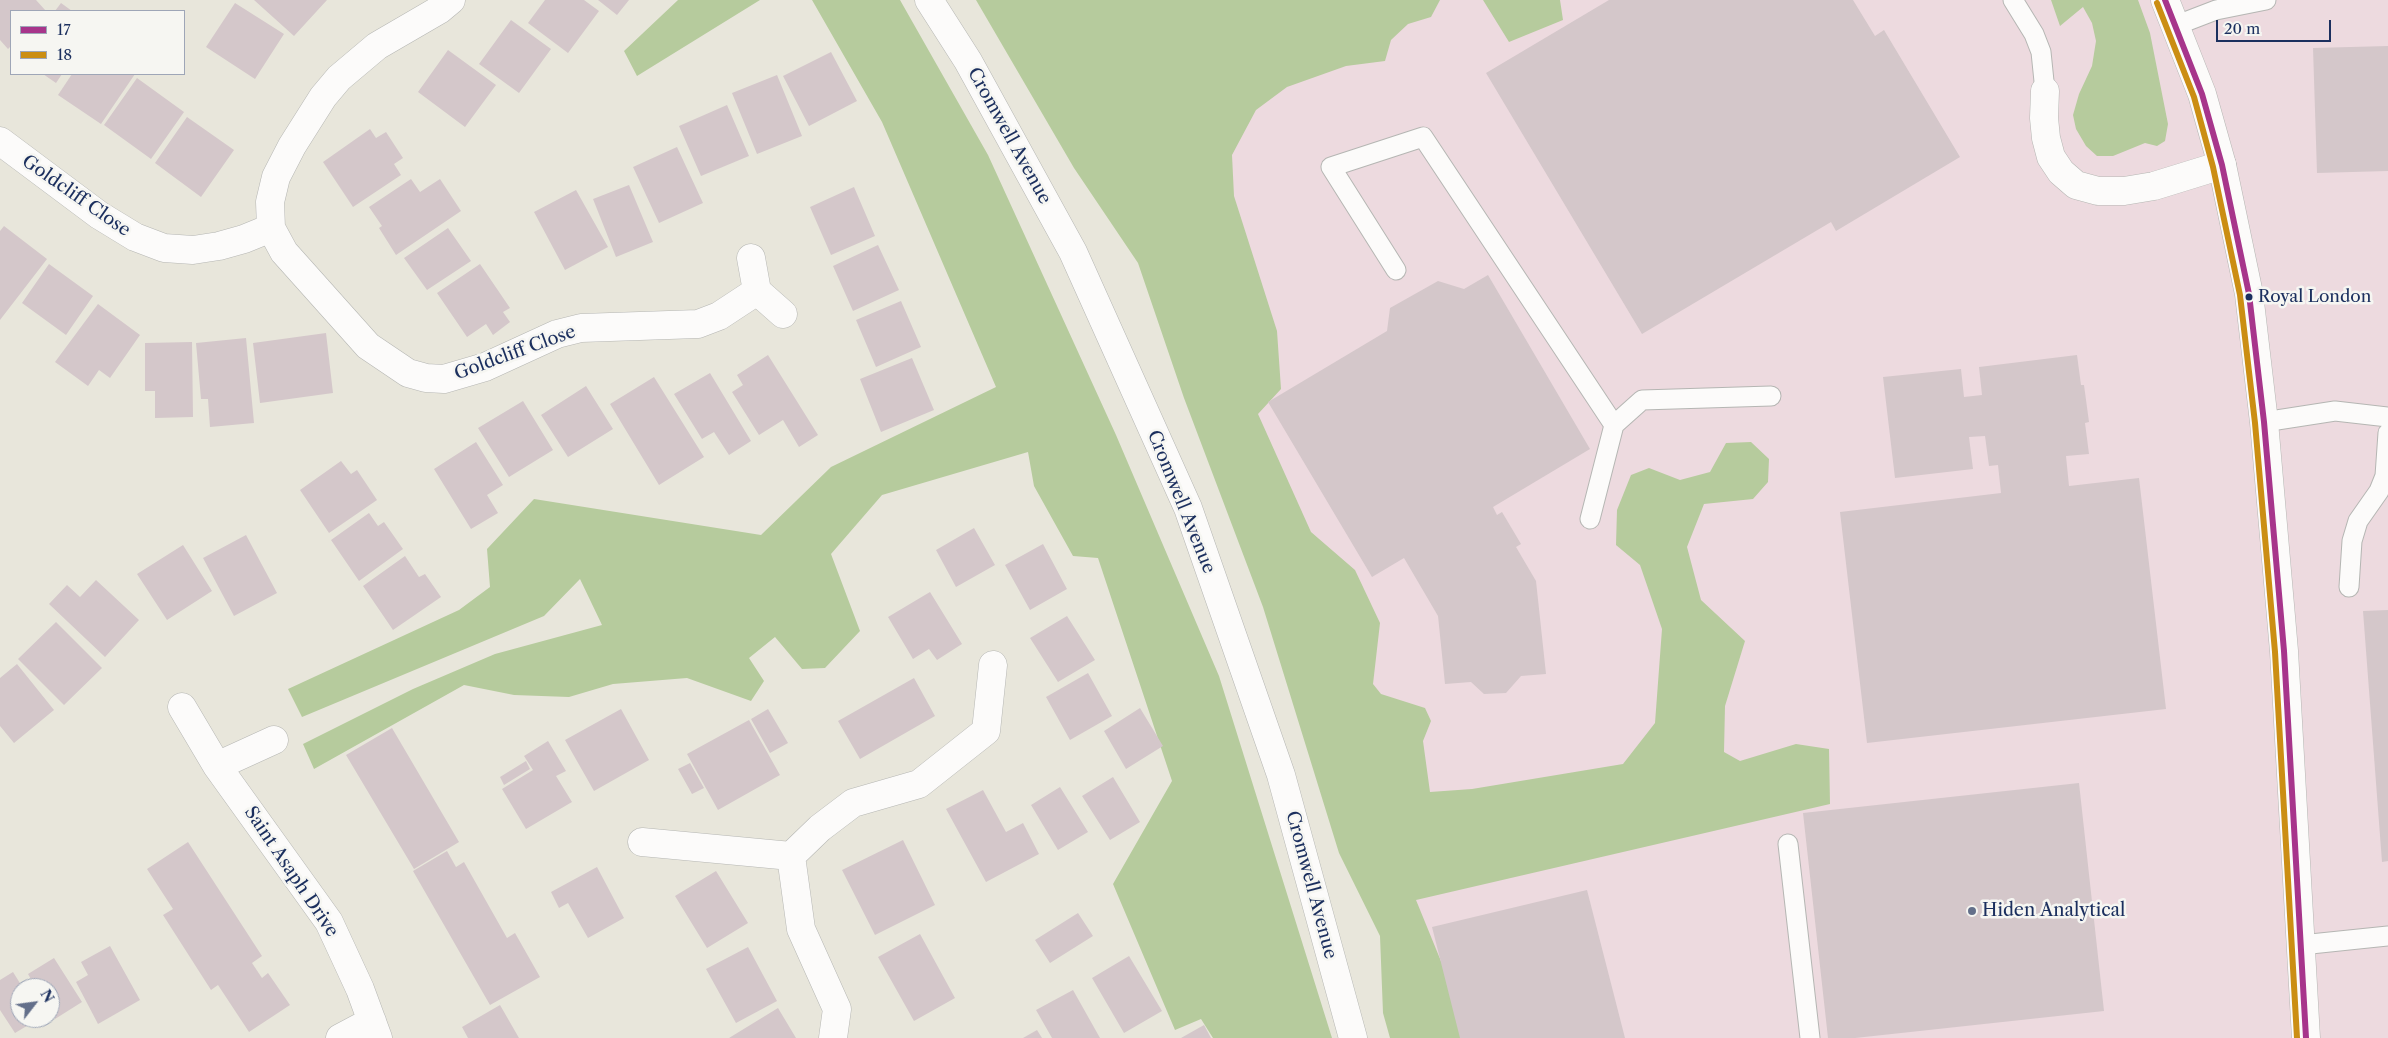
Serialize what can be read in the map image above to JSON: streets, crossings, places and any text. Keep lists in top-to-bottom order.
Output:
{
  "streets": {
    "street": ["Cromwell Avenue", "Goldcliff Close", "Saint Asaph Drive"]
  },
  "places": ["Royal London", "Hiden Analytical"],
  "lines": ["transit line 17", "transit line 18"],
  "legend": ["17", "18"],
  "scale_bar": "20 m",
  "north": "top right"
}
